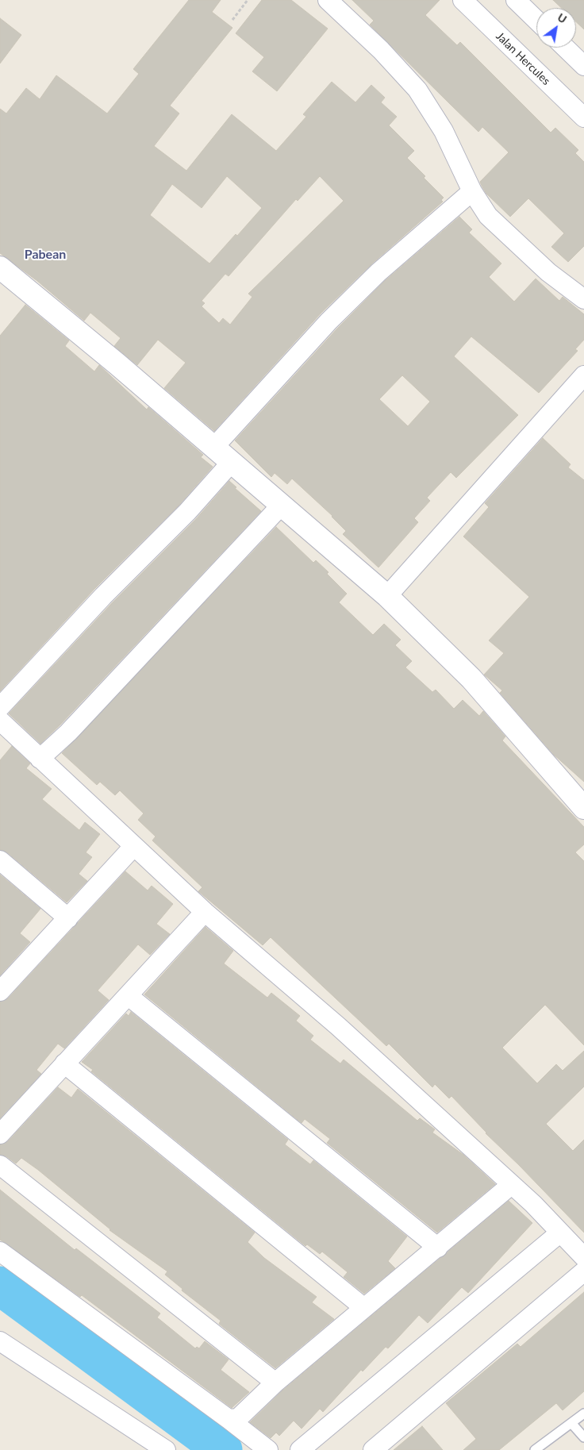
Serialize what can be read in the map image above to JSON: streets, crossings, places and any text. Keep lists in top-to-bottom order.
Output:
{
  "streets": {
    "street": ["Jalan Hercules"]
  },
  "districts": ["Pabean"],
  "north": "top right"
}
